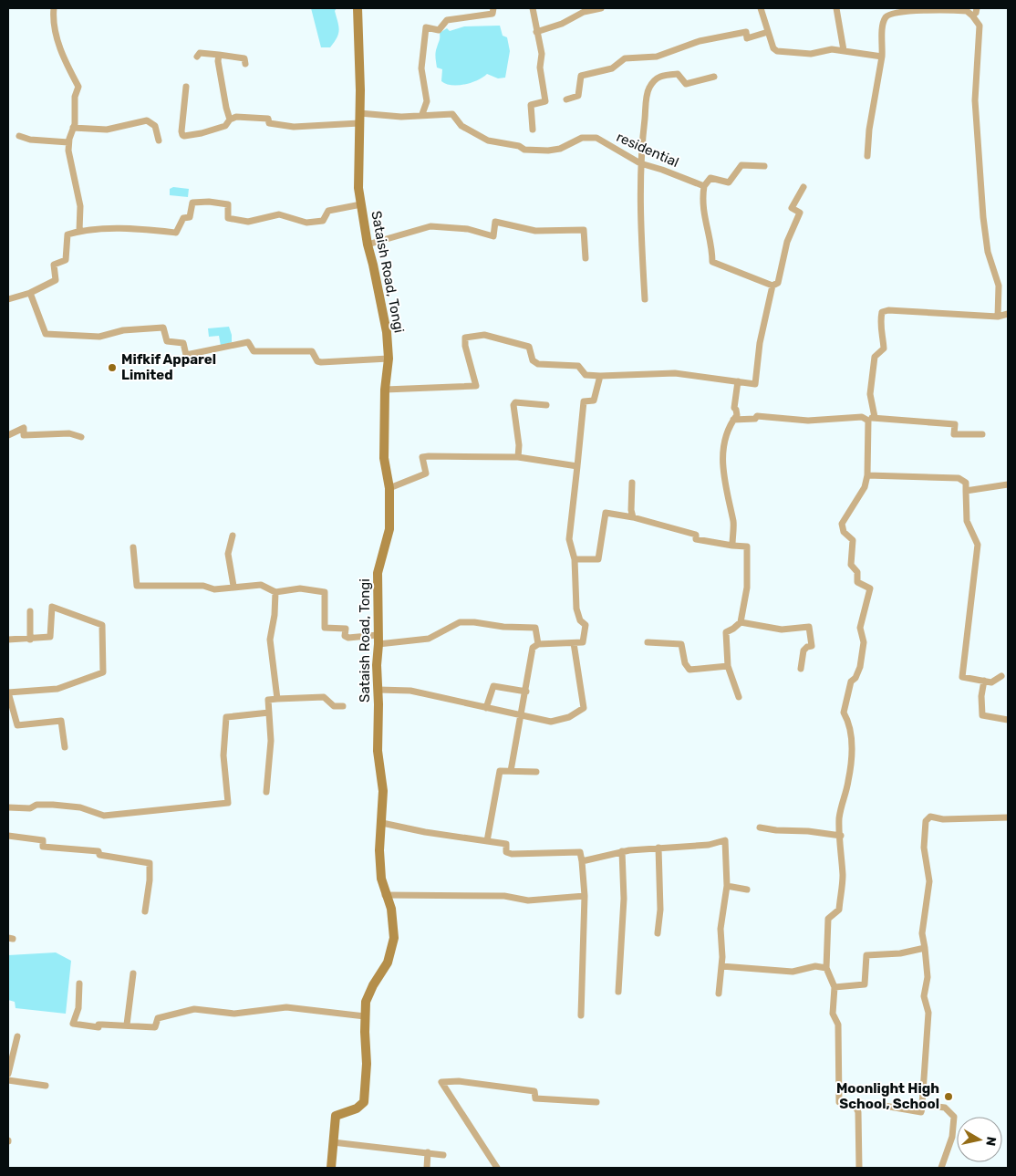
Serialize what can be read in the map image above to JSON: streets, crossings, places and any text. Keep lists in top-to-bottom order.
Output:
{
  "streets": {
    "street": ["residential", "Sataish Road, Tongi"]
  },
  "crossings": [
    ["residential", "Sataish Road, Tongi"]
  ],
  "places": ["Mifkif Apparel Limited", "Moonlight High School, School"],
  "north": "right"
}
